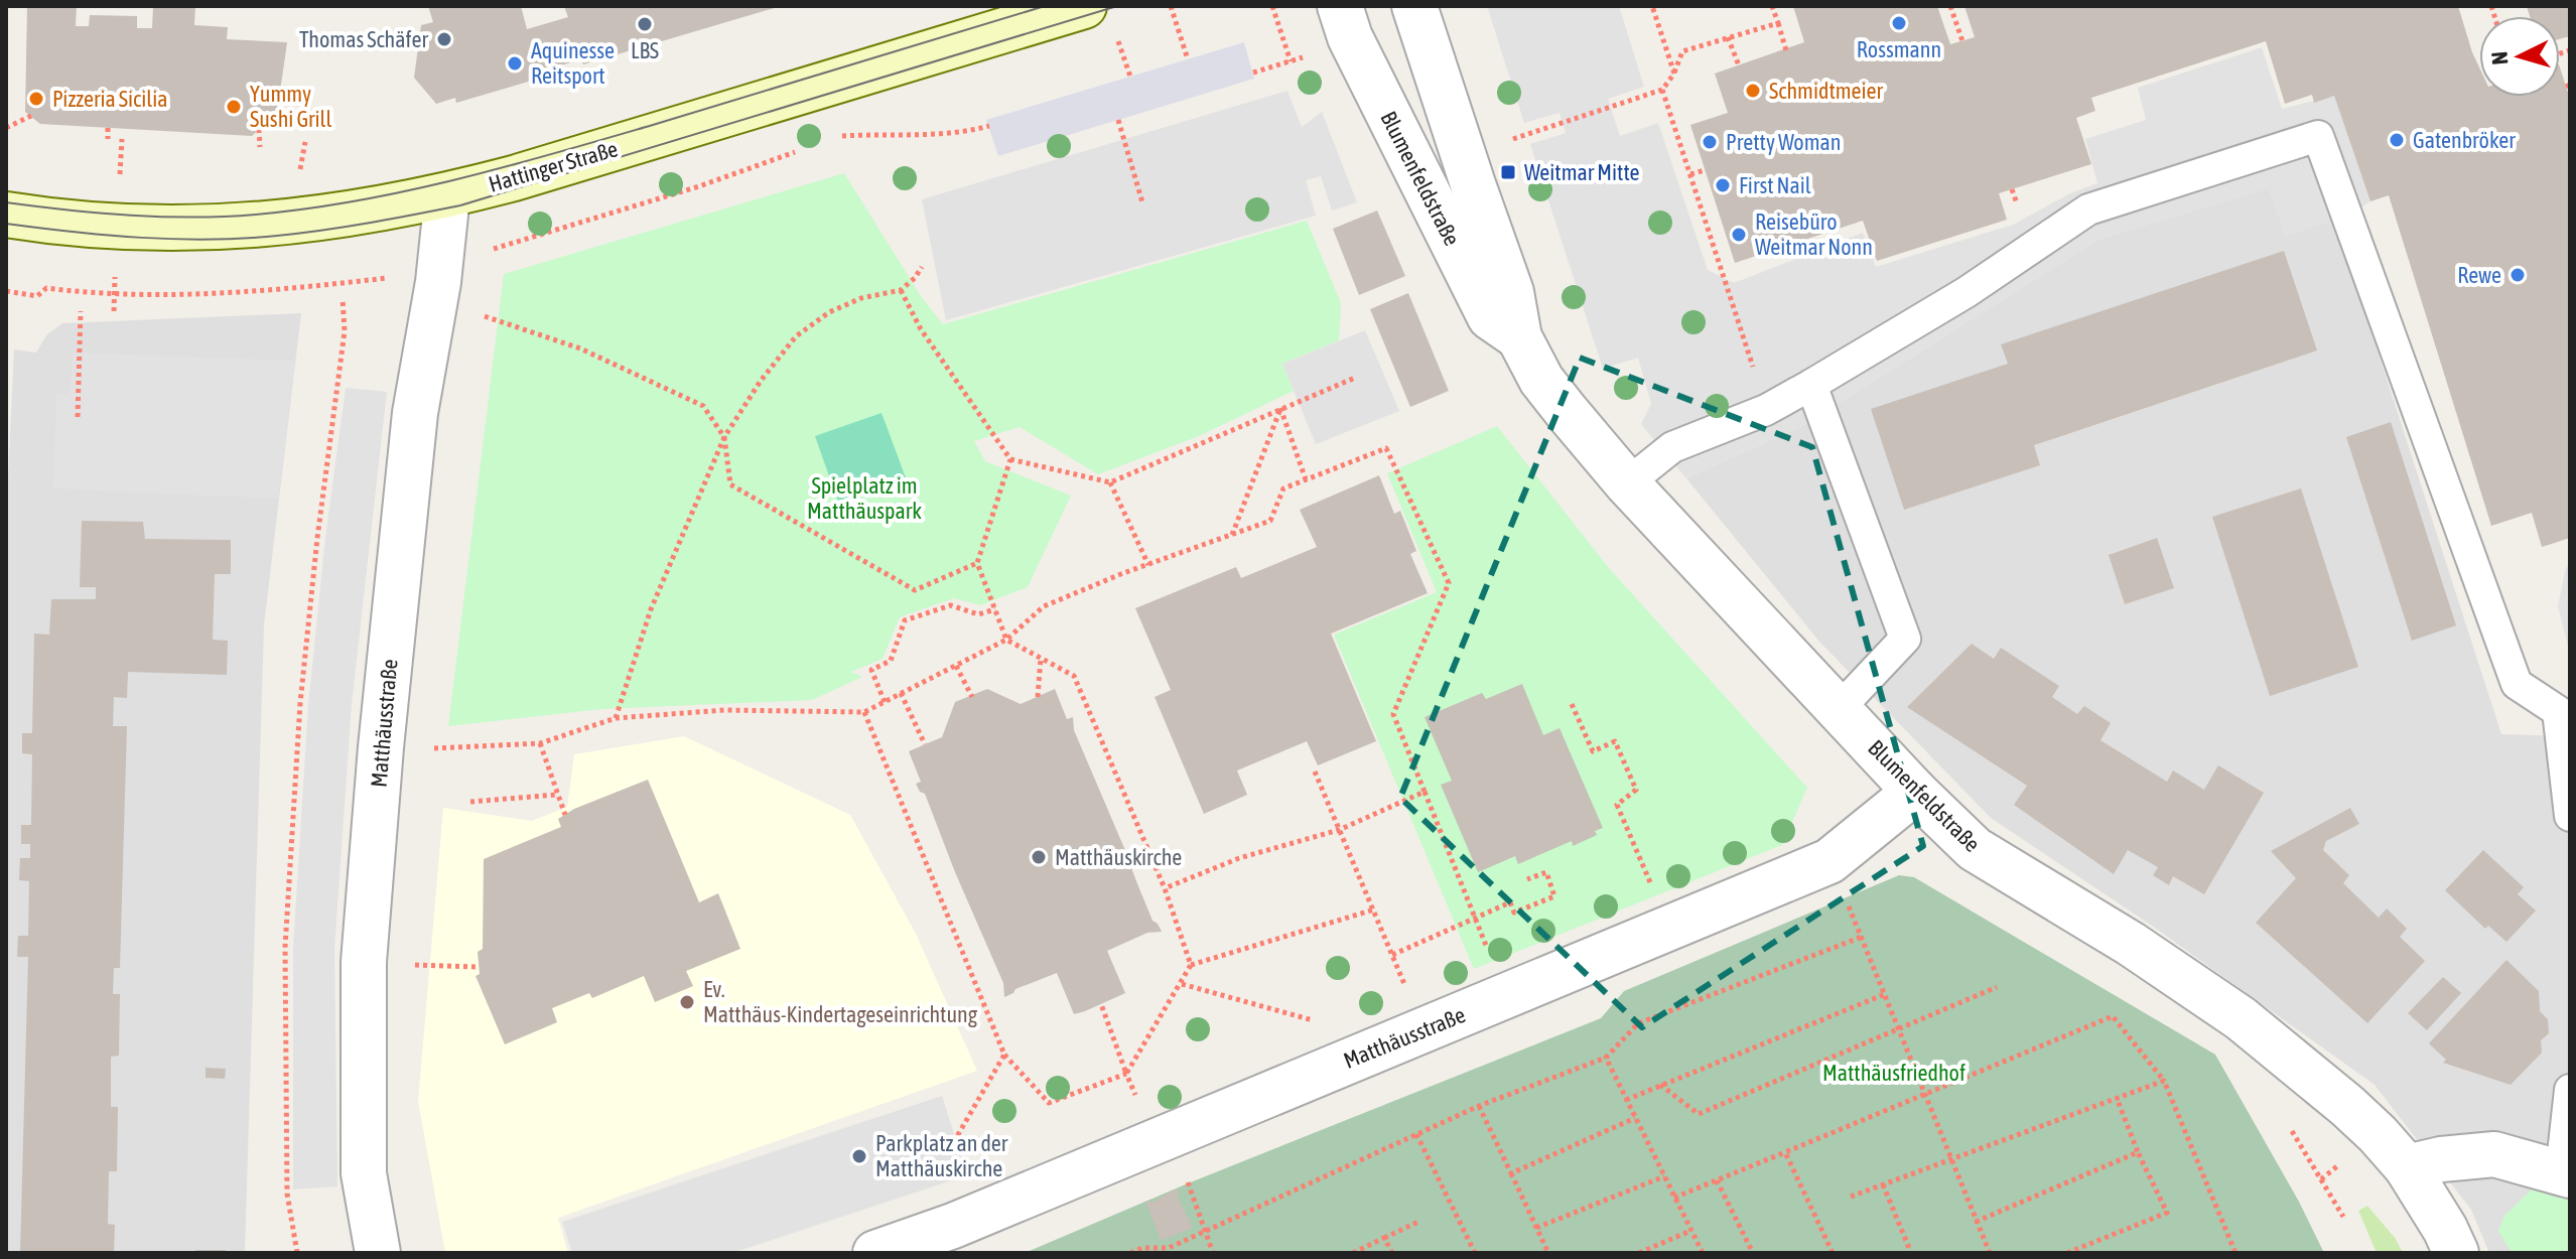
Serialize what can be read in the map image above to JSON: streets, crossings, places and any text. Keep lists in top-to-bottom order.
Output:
{
  "streets": {
    "main road": ["Hattinger Straße"],
    "street": ["Blumenfeldstraße", "Matthäusstraße"]
  },
  "crossings": [
    ["Hattinger Straße", "Matthäusstraße"],
    ["Blumenfeldstraße", "Matthäusstraße"]
  ],
  "parks": ["Spielplatz im Matthäuspark", "Matthäusfriedhof"],
  "places": {
    "other": [
      "Rossmann",
      "LBS",
      "Thomas Schäfer",
      "Aquinesse Reitsport",
      "Schmidtmeier",
      "Pizzeria Sicilia",
      "Yummy Sushi Grill",
      "Gatenbröker",
      "Pretty Woman",
      "First Nail",
      "Reisebüro Weitmar Nonn",
      "Rewe",
      "Matthäuskirche",
      "Ev. Matthäus-Kindertageseinrichtung",
      "Parkplatz an der Matthäuskirche"
    ],
    "transit": ["Weitmar Mitte"]
  },
  "north": "left"
}
